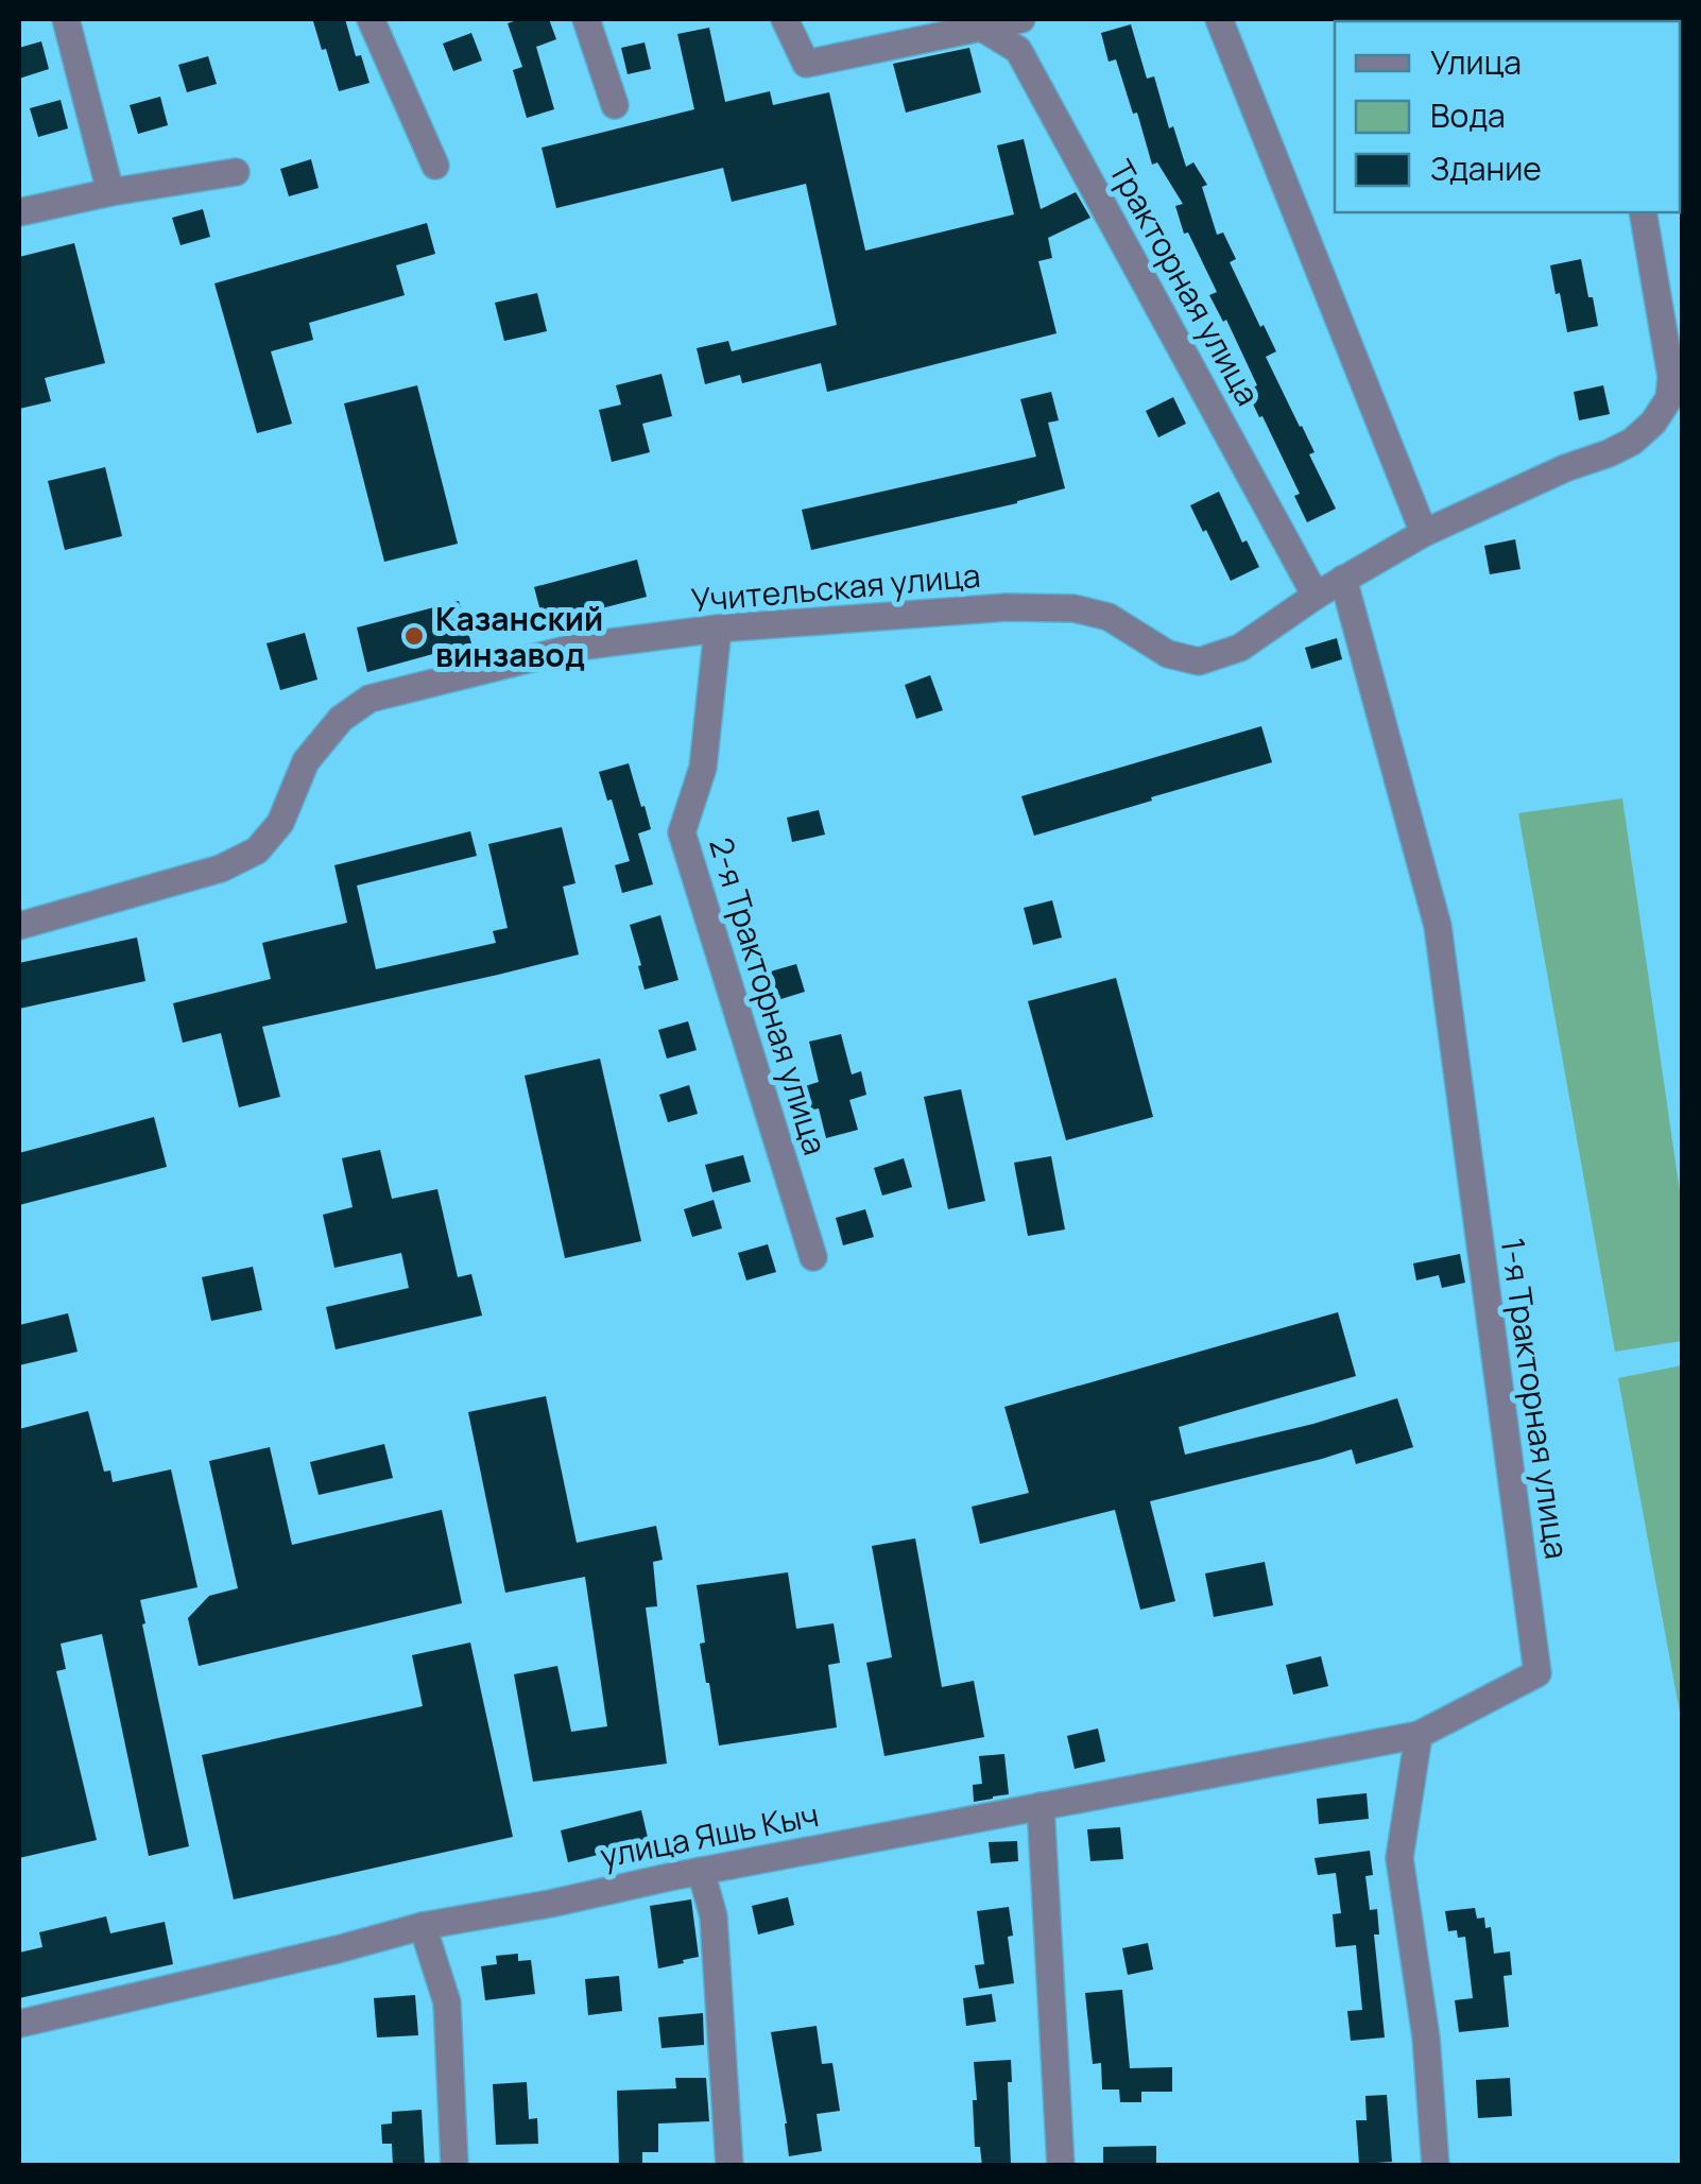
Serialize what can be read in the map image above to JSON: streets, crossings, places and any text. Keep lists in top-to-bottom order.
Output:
{
  "streets": {
    "street": [
      "Тракторная улица",
      "Учительская улица",
      "2-я Тракторная улица",
      "1-я Тракторная улица",
      "улица Яшь Кыч"
    ]
  },
  "crossings": [
    ["Тракторная улица", "Учительская улица"],
    ["Учительская улица", "2-я Тракторная улица"],
    ["Учительская улица", "1-я Тракторная улица"],
    ["1-я Тракторная улица", "улица Яшь Кыч"]
  ],
  "places": ["Казанский винзавод"],
  "legend": ["Улица", "Вода", "Здание"]
}
